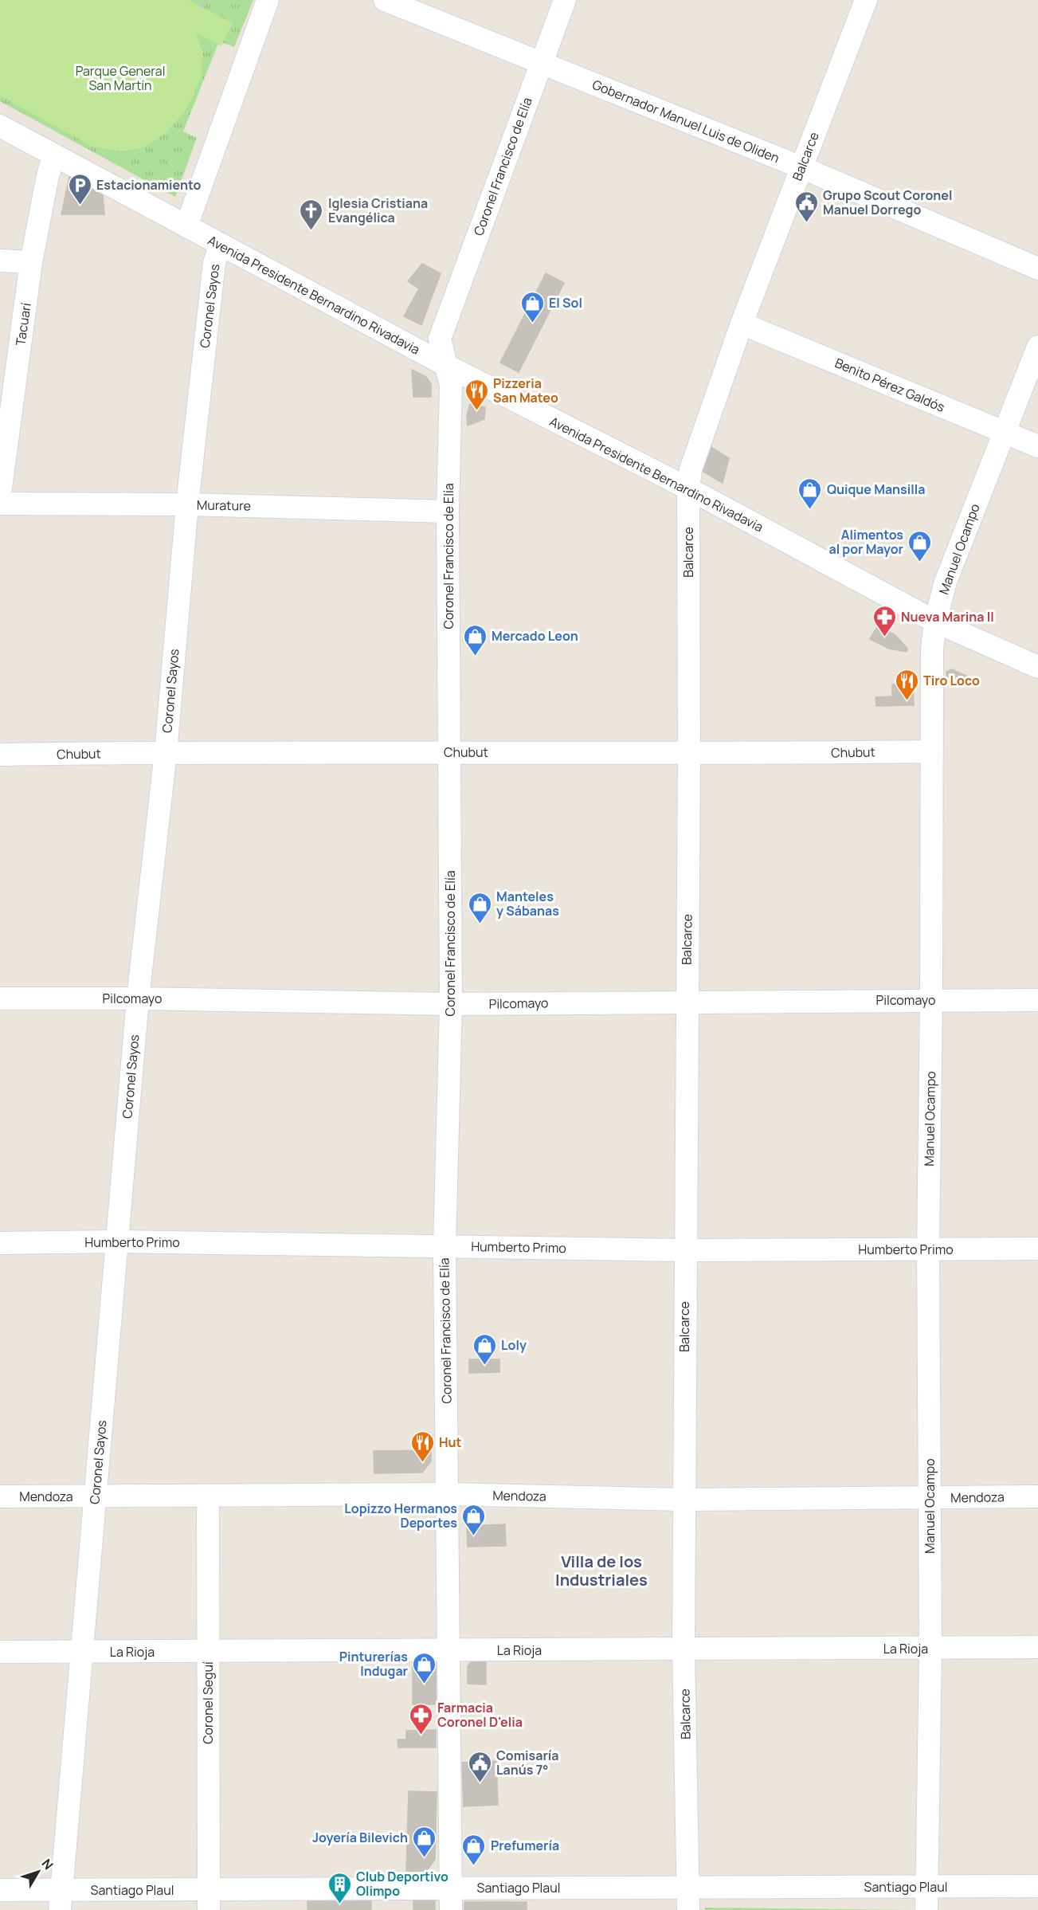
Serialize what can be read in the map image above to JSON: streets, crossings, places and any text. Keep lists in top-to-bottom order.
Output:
{
  "streets": {
    "street": [
      "Gobernador Manuel Luis de Oliden",
      "Balcarce",
      "Coronel Francisco de Elía",
      "Avenida Presidente Bernardino Rivadavia",
      "Coronel Sayos",
      "Tacuarí",
      "Benito Pérez Galdós",
      "Murature",
      "Manuel Ocampo",
      "Chubut",
      "Pilcomayo",
      "Humberto Primo",
      "Mendoza",
      "La Rioja",
      "Coronel Seguí",
      "Santiago Plaul"
    ]
  },
  "crossings": [
    ["Gobernador Manuel Luis de Oliden", "Balcarce"],
    ["Gobernador Manuel Luis de Oliden", "Coronel Francisco de Elía"],
    ["Balcarce", "Avenida Presidente Bernardino Rivadavia"],
    ["Balcarce", "Benito Pérez Galdós"],
    ["Balcarce", "Chubut"],
    ["Balcarce", "Pilcomayo"],
    ["Balcarce", "Humberto Primo"],
    ["Balcarce", "Mendoza"],
    ["Balcarce", "La Rioja"],
    ["Balcarce", "Santiago Plaul"],
    ["Coronel Francisco de Elía", "Avenida Presidente Bernardino Rivadavia"],
    ["Coronel Francisco de Elía", "Murature"],
    ["Coronel Francisco de Elía", "Chubut"],
    ["Coronel Francisco de Elía", "Pilcomayo"],
    ["Coronel Francisco de Elía", "Humberto Primo"],
    ["Coronel Francisco de Elía", "Mendoza"],
    ["Coronel Francisco de Elía", "La Rioja"],
    ["Coronel Francisco de Elía", "Santiago Plaul"],
    ["Avenida Presidente Bernardino Rivadavia", "Coronel Sayos"],
    ["Avenida Presidente Bernardino Rivadavia", "Tacuarí"],
    ["Avenida Presidente Bernardino Rivadavia", "Manuel Ocampo"],
    ["Coronel Sayos", "Murature"],
    ["Coronel Sayos", "Chubut"],
    ["Coronel Sayos", "Pilcomayo"],
    ["Coronel Sayos", "Humberto Primo"],
    ["Coronel Sayos", "Mendoza"],
    ["Coronel Sayos", "La Rioja"],
    ["Coronel Sayos", "Santiago Plaul"],
    ["Benito Pérez Galdós", "Manuel Ocampo"],
    ["Manuel Ocampo", "Chubut"],
    ["Manuel Ocampo", "Pilcomayo"],
    ["Manuel Ocampo", "Humberto Primo"],
    ["Manuel Ocampo", "Mendoza"],
    ["Manuel Ocampo", "La Rioja"],
    ["Manuel Ocampo", "Santiago Plaul"],
    ["Mendoza", "Coronel Seguí"],
    ["La Rioja", "Coronel Seguí"],
    ["Coronel Seguí", "Santiago Plaul"]
  ],
  "districts": ["Villa de los Industriales"],
  "parks": ["Parque General San Martín"],
  "places": {
    "parking": ["Estacionamiento"],
    "public building": ["Grupo Scout Coronel Manuel Dorrego", "Comisaría Lanús 7°"],
    "church": ["Iglesia Cristiana Evangélica"],
    "shop": [
      "El Sol",
      "Quique Mansilla",
      "Alimentos al por Mayor",
      "Mercado Leon",
      "Manteles y Sábanas",
      "Loly",
      "Lopizzo Hermanos Deportes",
      "Pinturerías Indugar",
      "Joyería Bilevich",
      "Prefumería"
    ],
    "restaurant": ["Pizzeria San Mateo", "Tiro Loco", "Hut"],
    "pharmacy": ["Nueva Marina II", "Farmacia Coronel D'elia"],
    "building": ["Club Deportivo Olimpo"]
  },
  "north": "top right"
}
